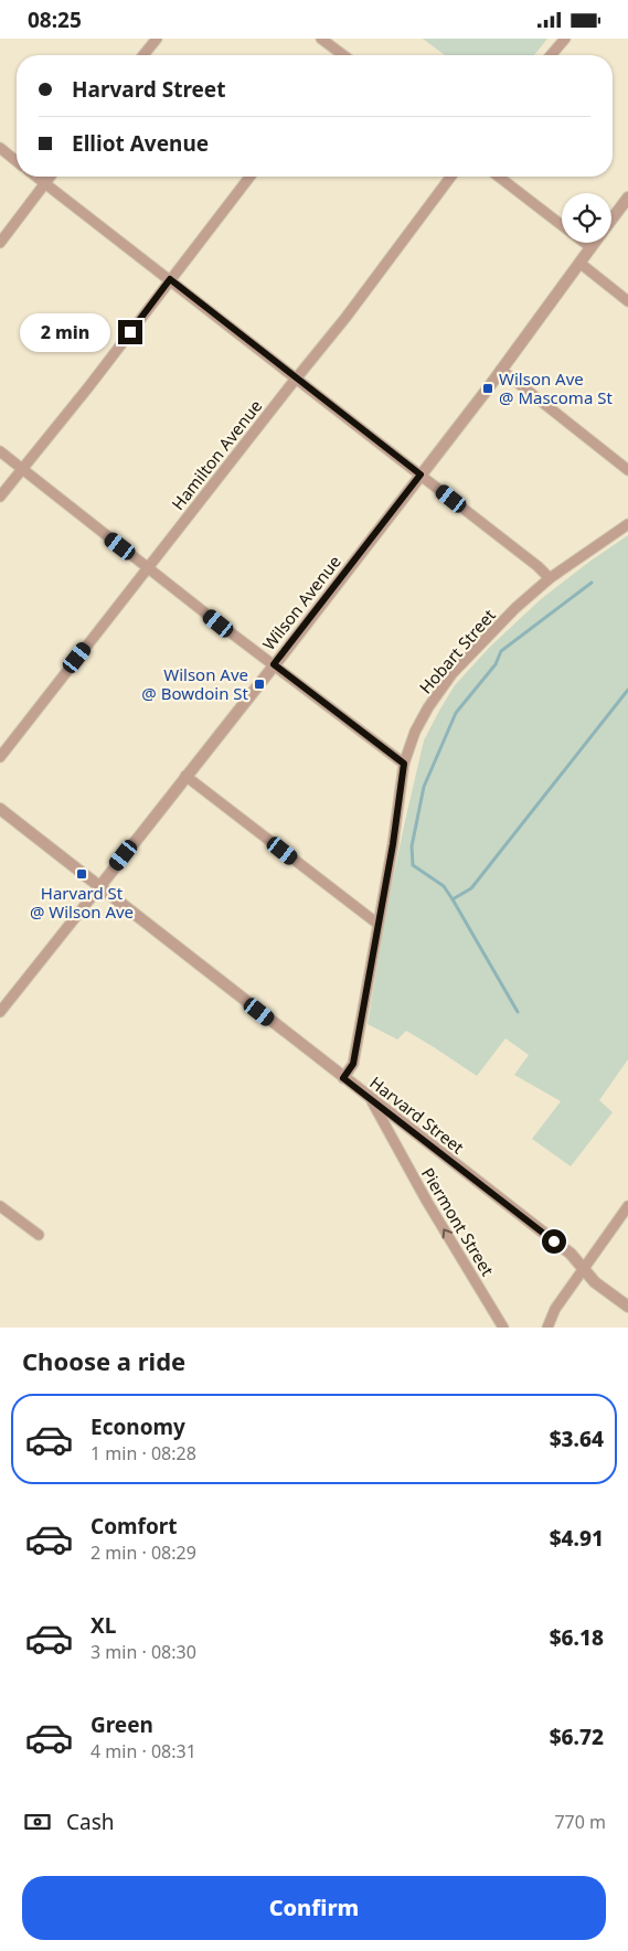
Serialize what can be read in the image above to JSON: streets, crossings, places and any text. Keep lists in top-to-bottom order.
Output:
{
  "streets": {
    "street": [
      "Hamilton Avenue",
      "Wilson Avenue",
      "Hobart Street",
      "Harvard Street",
      "Piermont Street"
    ]
  },
  "crossings": [
    ["Wilson Avenue", "Harvard Street"],
    ["Hobart Street", "Harvard Street"],
    ["Harvard Street", "Piermont Street"]
  ],
  "one_way": ["Piermont Street"],
  "places": {
    "transit": ["Wilson Ave @ Mascoma St", "Wilson Ave @ Bowdoin St", "Harvard St @ Wilson Ave"]
  },
  "page": {
    "status": "08:25",
    "banner": ["Harvard Street", "Elliot Avenue"],
    "bubble": "2 min",
    "heading": "Choose a ride",
    "list": [
      {
        "name": "Economy",
        "note": "1 min · 08:28",
        "value": "$3.64"
      },
      {
        "name": "Comfort",
        "note": "2 min · 08:29",
        "value": "$4.91"
      },
      {
        "name": "XL",
        "note": "3 min · 08:30",
        "value": "$6.18"
      },
      {
        "name": "Green",
        "note": "4 min · 08:31",
        "value": "$6.72"
      }
    ],
    "pay": ["Cash", "770 m"],
    "buttons": "Confirm"
  }
}
